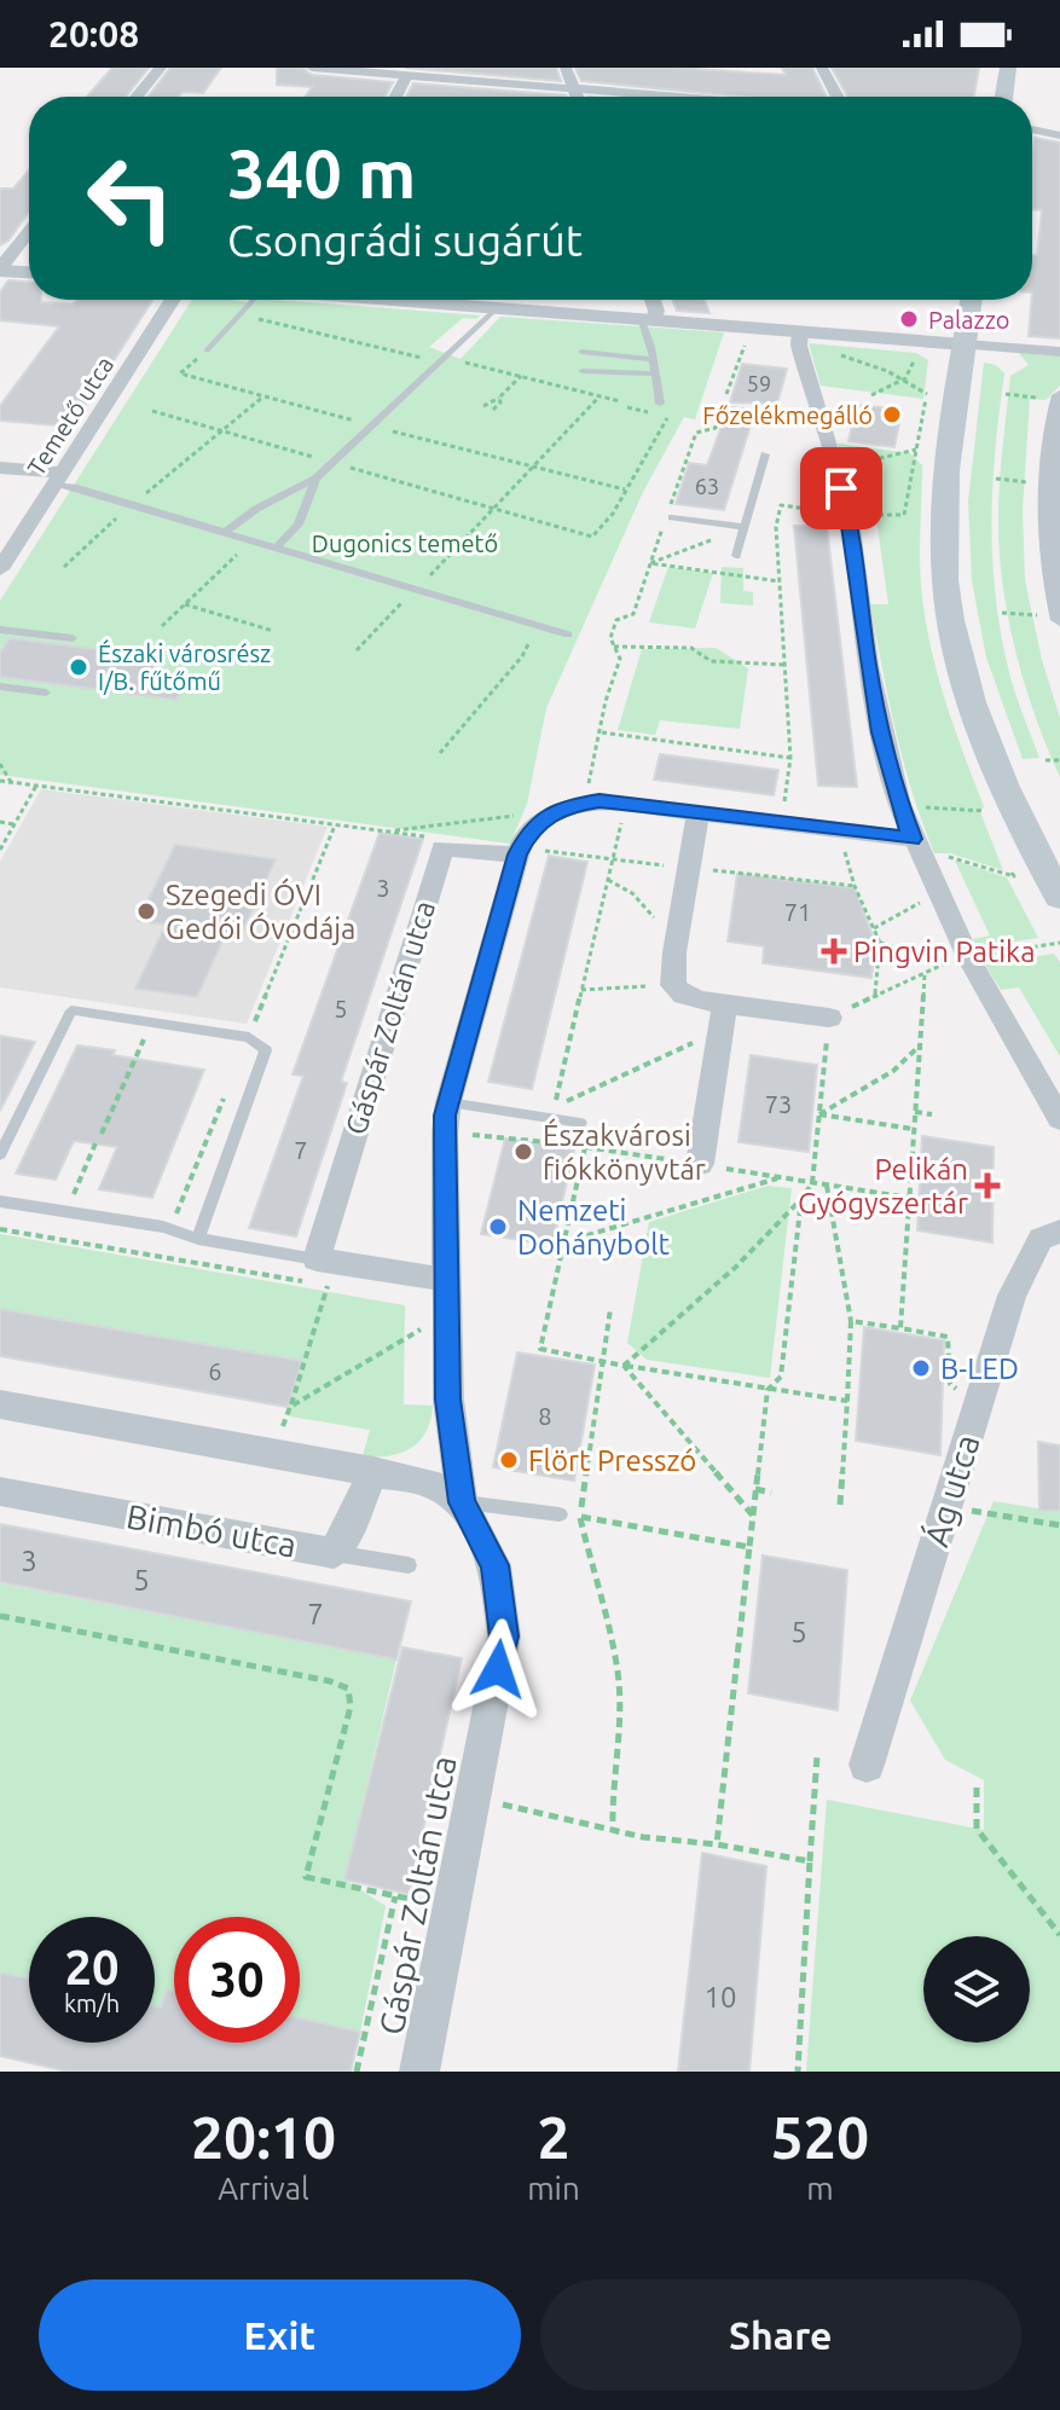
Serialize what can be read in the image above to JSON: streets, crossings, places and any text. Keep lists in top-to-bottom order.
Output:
{
  "streets": {
    "street": [
      "Temető utca",
      "Gáspár Zoltán utca",
      "Ág utca",
      "Bimbó utca"
    ]
  },
  "parks": ["Dugonics temető"],
  "places": {
    "other": [
      "Palazzo",
      "Főzelékmegálló",
      "Északi városrész I/B. fűtőmű",
      "Szegedi ÓVI Gedói Óvodája",
      "Északvárosi fiókkönyvtár",
      "Nemzeti Dohánybolt",
      "B-LED",
      "Flört Presszó"
    ],
    "health": ["Pingvin Patika", "Pelikán Gyógyszertár"]
  },
  "house_numbers": [
    "59",
    "63",
    "3",
    "71",
    "5",
    "73",
    "7",
    "6",
    "8",
    "3",
    "5",
    "7",
    "5",
    "10"
  ],
  "page": {
    "status": "20:08",
    "turn": ["340 m", "Csongrádi sugárút"],
    "speed": "20 km/h",
    "limit": "30",
    "eta": [
      "20:10",
      "Arrival",
      "2",
      "min",
      "520",
      "m"
    ],
    "buttons": ["Exit", "Share"]
  }
}
